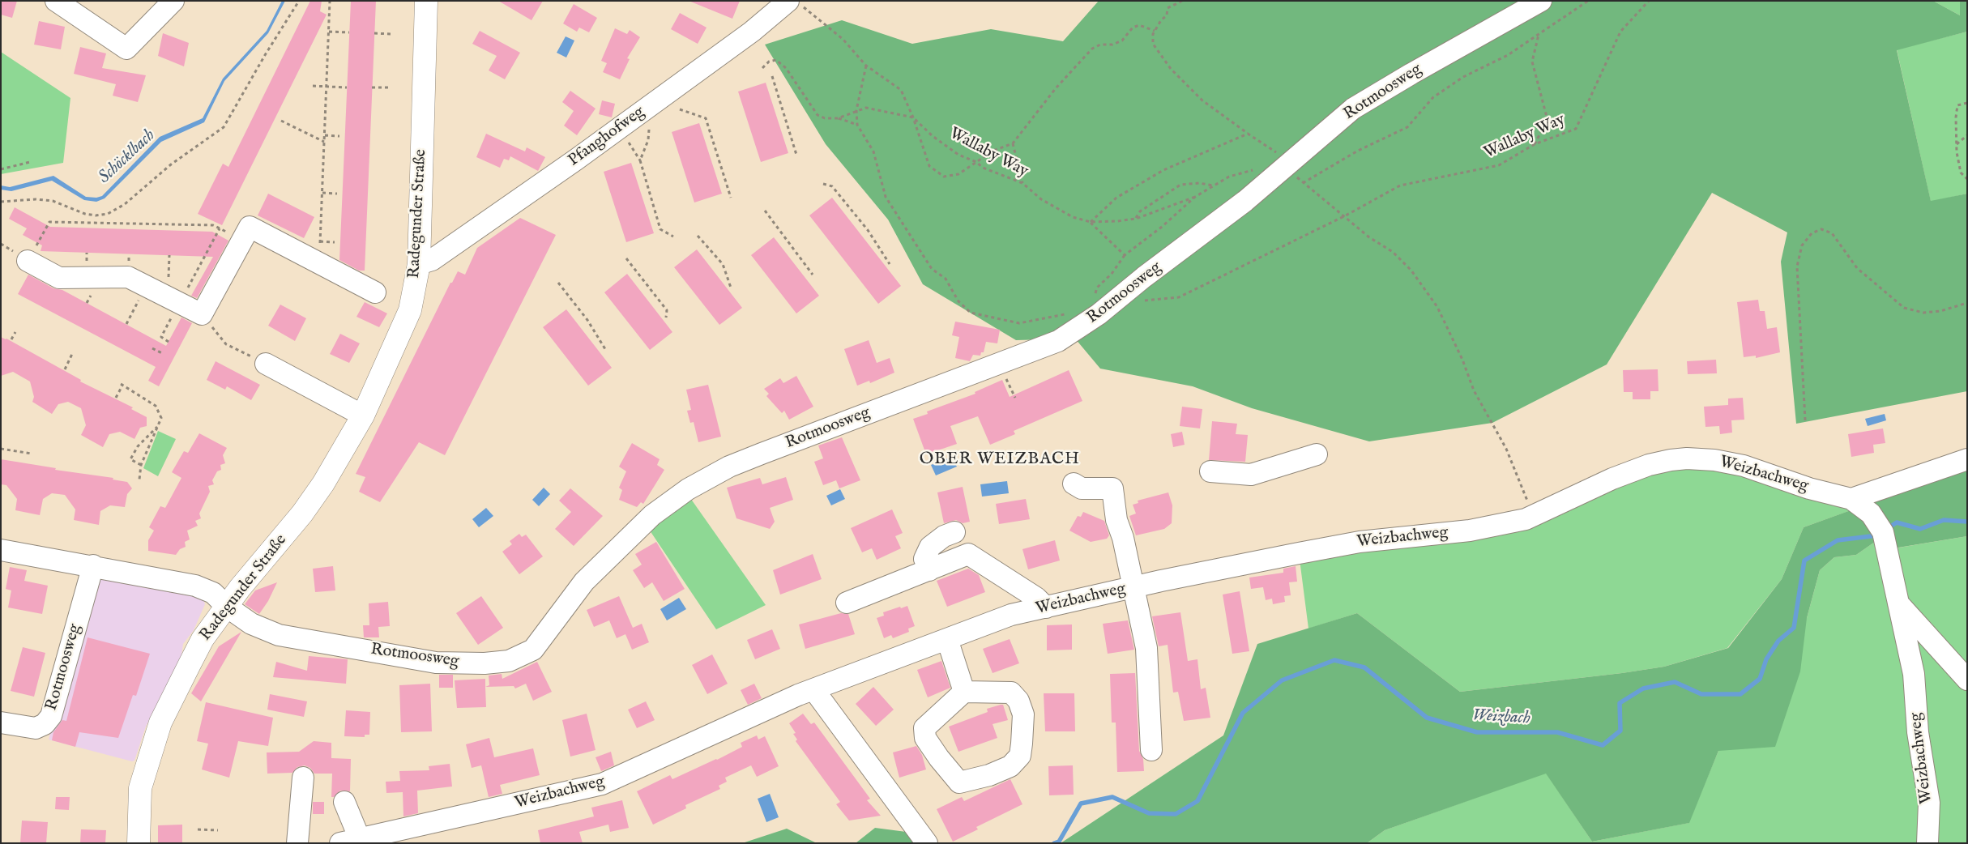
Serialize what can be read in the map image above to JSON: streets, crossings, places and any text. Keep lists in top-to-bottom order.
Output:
{
  "streets": {
    "main road": ["Radegunder Straße"],
    "street": ["Rotmoosweg", "Pfanghofweg", "Weizbachweg"],
    "path": ["Wallaby Way"]
  },
  "crossings": [
    ["Rotmoosweg", "Radegunder Straße"],
    ["Pfanghofweg", "Radegunder Straße"]
  ],
  "districts": ["OBER WEIZBACH"],
  "water": ["Schöcklbach", "Weizbach"]
}
